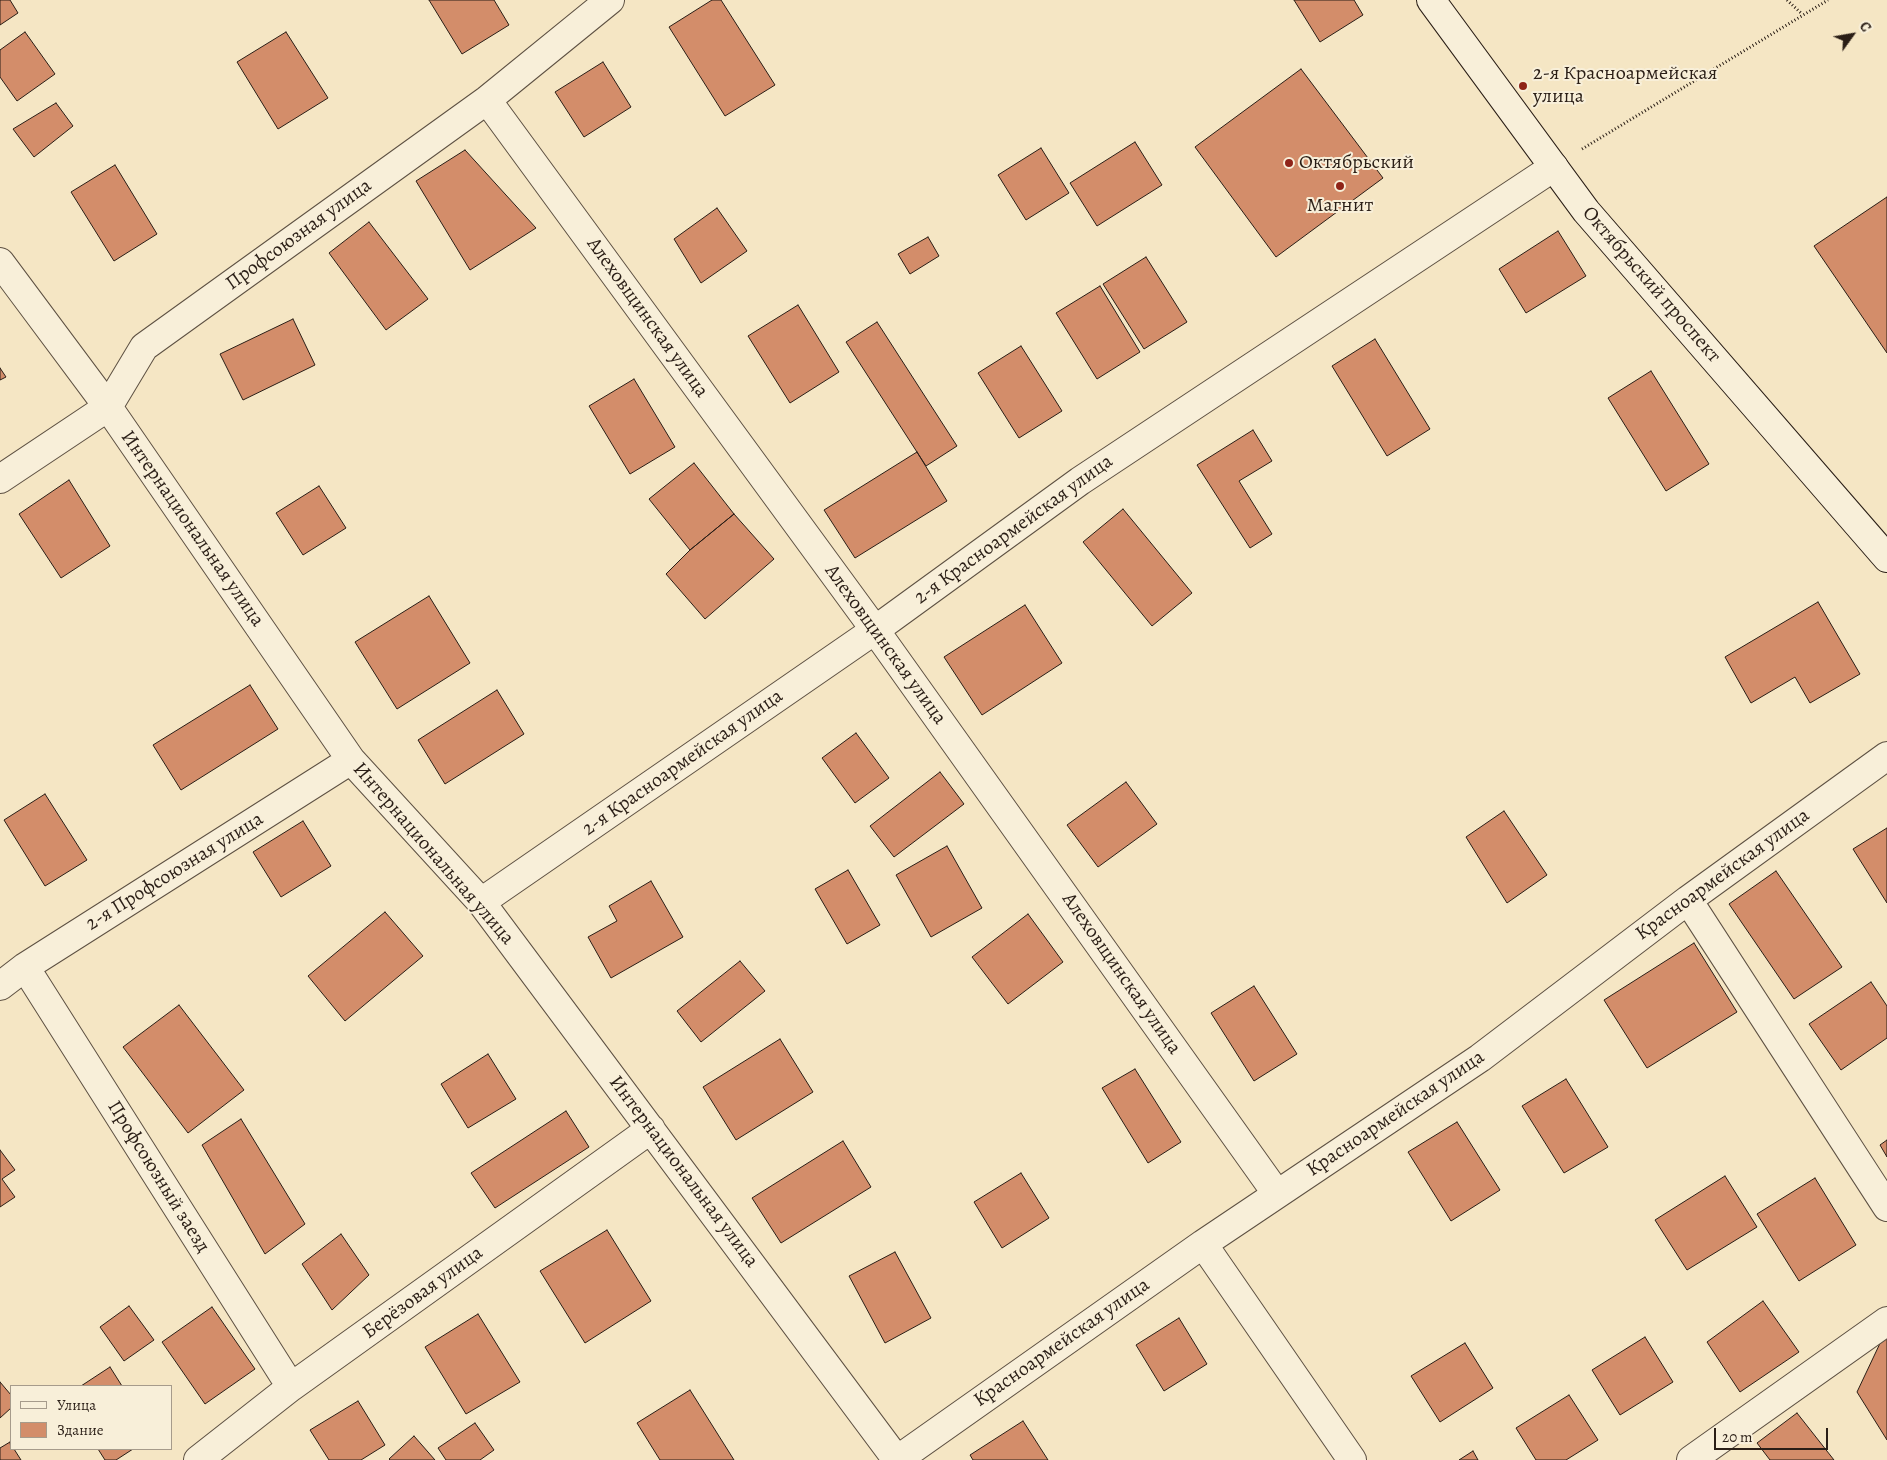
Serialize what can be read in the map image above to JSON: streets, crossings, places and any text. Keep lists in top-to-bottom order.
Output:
{
  "streets": {
    "street": [
      "Профсоюзная улица",
      "Октябрьский проспект",
      "Алеховщинская улица",
      "Интернациональная улица",
      "2-я Красноармейская улица",
      "2-я Профсоюзная улица",
      "Красноармейская улица",
      "Профсоюзный заезд",
      "Берёзовая улица"
    ]
  },
  "crossings": [
    ["Профсоюзная улица", "Алеховщинская улица"],
    ["Профсоюзная улица", "Интернациональная улица"],
    ["Октябрьский проспект", "2-я Красноармейская улица"],
    ["Алеховщинская улица", "2-я Красноармейская улица"],
    ["Алеховщинская улица", "Красноармейская улица"],
    ["Интернациональная улица", "2-я Красноармейская улица"],
    ["Интернациональная улица", "2-я Профсоюзная улица"],
    ["Интернациональная улица", "Красноармейская улица"],
    ["Интернациональная улица", "Берёзовая улица"],
    ["2-я Профсоюзная улица", "Профсоюзный заезд"],
    ["Профсоюзный заезд", "Берёзовая улица"]
  ],
  "places": ["2-я Красноармейская улица", "Октябрьский", "Магнит"],
  "legend": ["Улица", "Здание"],
  "scale_bar": "20 m",
  "north": "top right"
}
